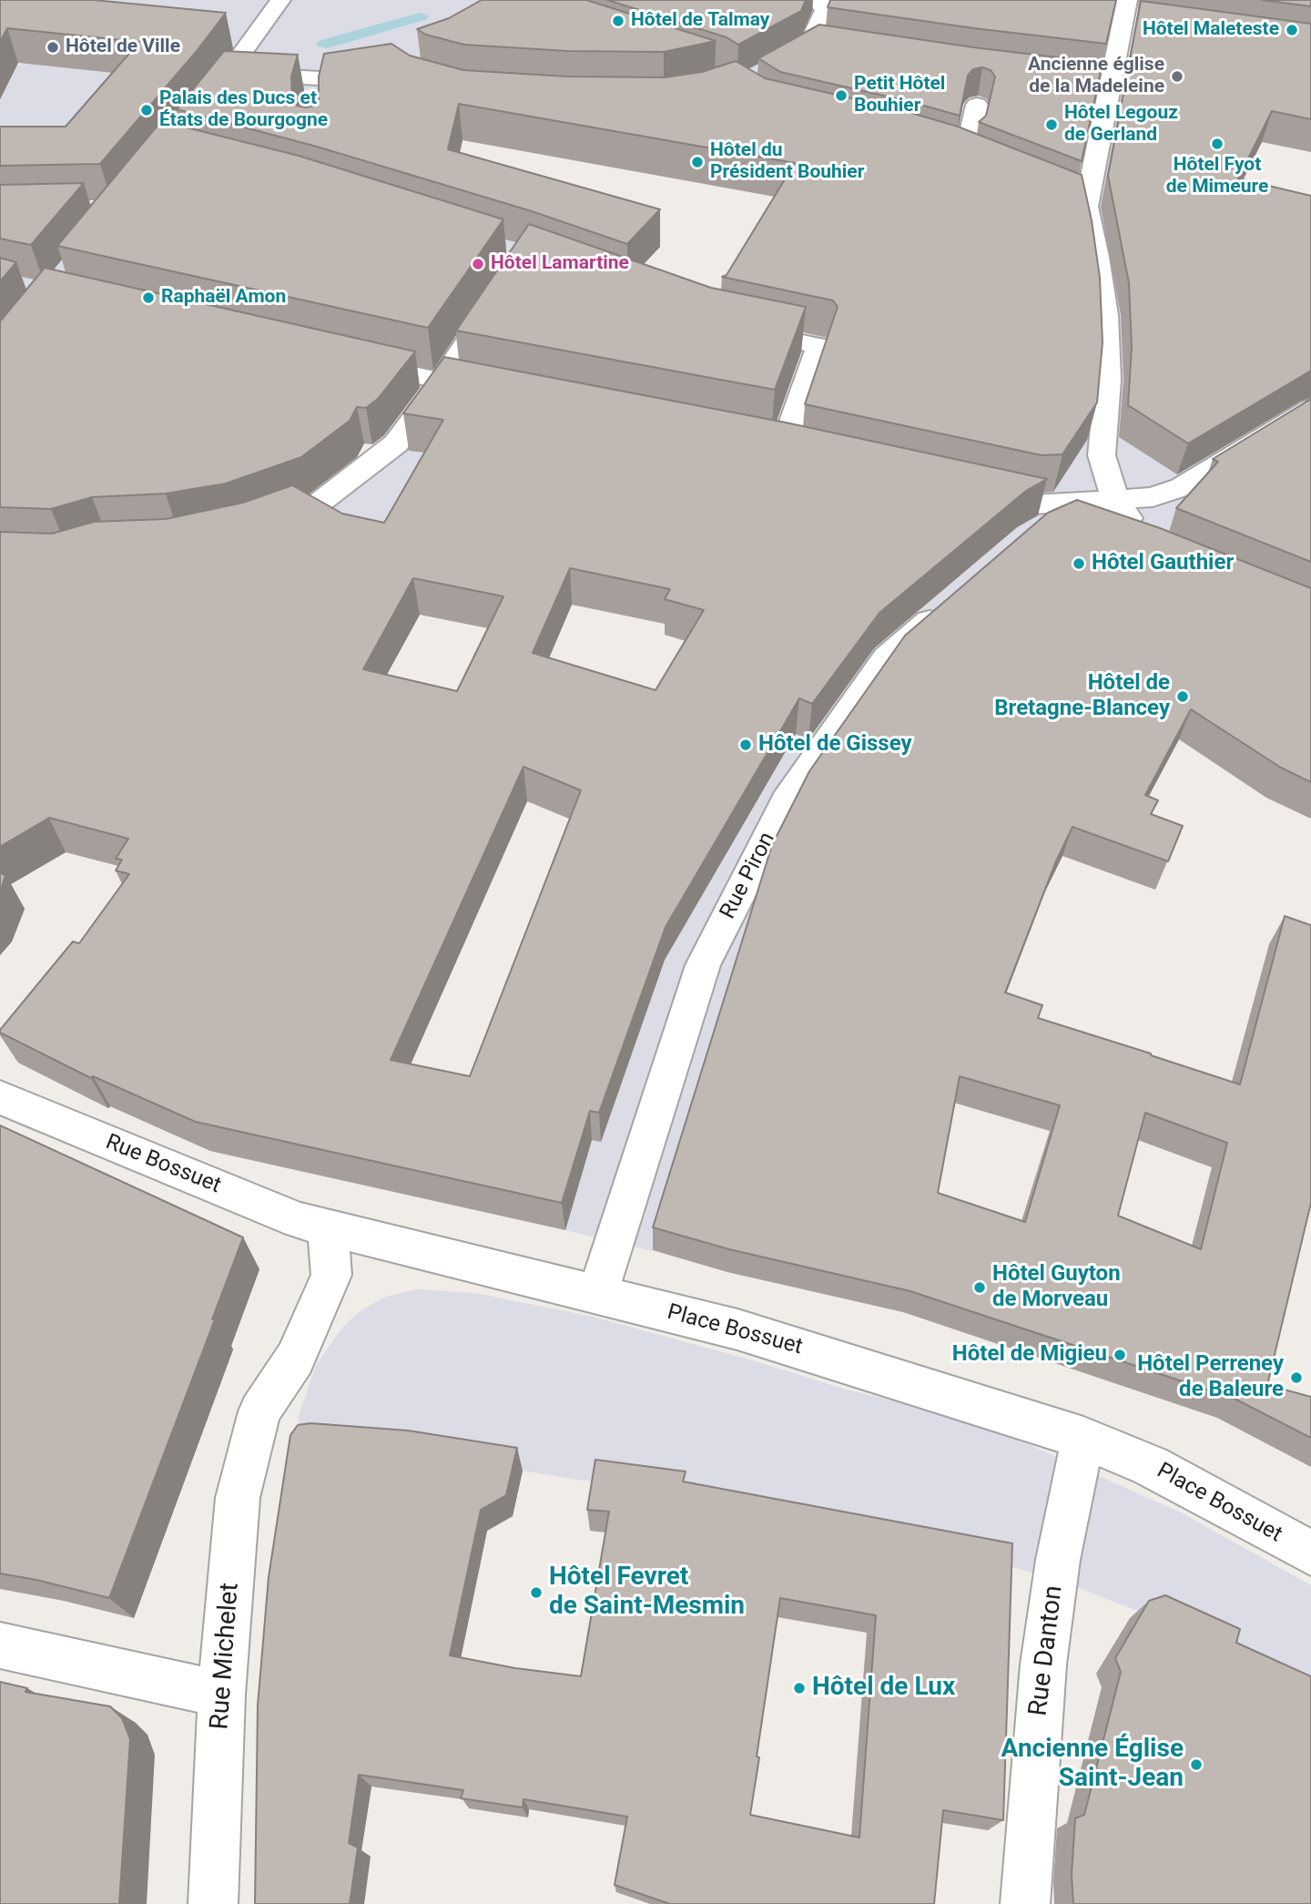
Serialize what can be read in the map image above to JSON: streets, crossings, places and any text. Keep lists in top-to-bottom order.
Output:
{
  "streets": {
    "street": [
      "Rue Piron",
      "Rue Bossuet",
      "Place Bossuet",
      "Rue Danton",
      "Rue Michelet"
    ]
  },
  "crossings": [
    ["Rue Piron", "Place Bossuet"],
    ["Rue Bossuet", "Place Bossuet"],
    ["Rue Bossuet", "Rue Michelet"],
    ["Place Bossuet", "Rue Danton"],
    ["Place Bossuet", "Rue Michelet"]
  ],
  "places": [
    "Hôtel de Talmay",
    "Hôtel Maleteste",
    "Hôtel de Ville",
    "Ancienne église de la Madeleine",
    "Petit Hôtel Bouhier",
    "Palais des Ducs et États de Bourgogne",
    "Hôtel Legouz de Gerland",
    "Hôtel Fyot de Mimeure",
    "Hôtel du Président Bouhier",
    "Hôtel Lamartine",
    "Raphaël Amon",
    "Hôtel Gauthier",
    "Hôtel de Bretagne-Blancey",
    "Hôtel de Gissey",
    "Hôtel Guyton de Morveau",
    "Hôtel de Migieu",
    "Hôtel Perreney de Baleure",
    "Hôtel Fevret de Saint-Mesmin",
    "Hôtel de Lux",
    "Ancienne Église Saint-Jean"
  ]
}
